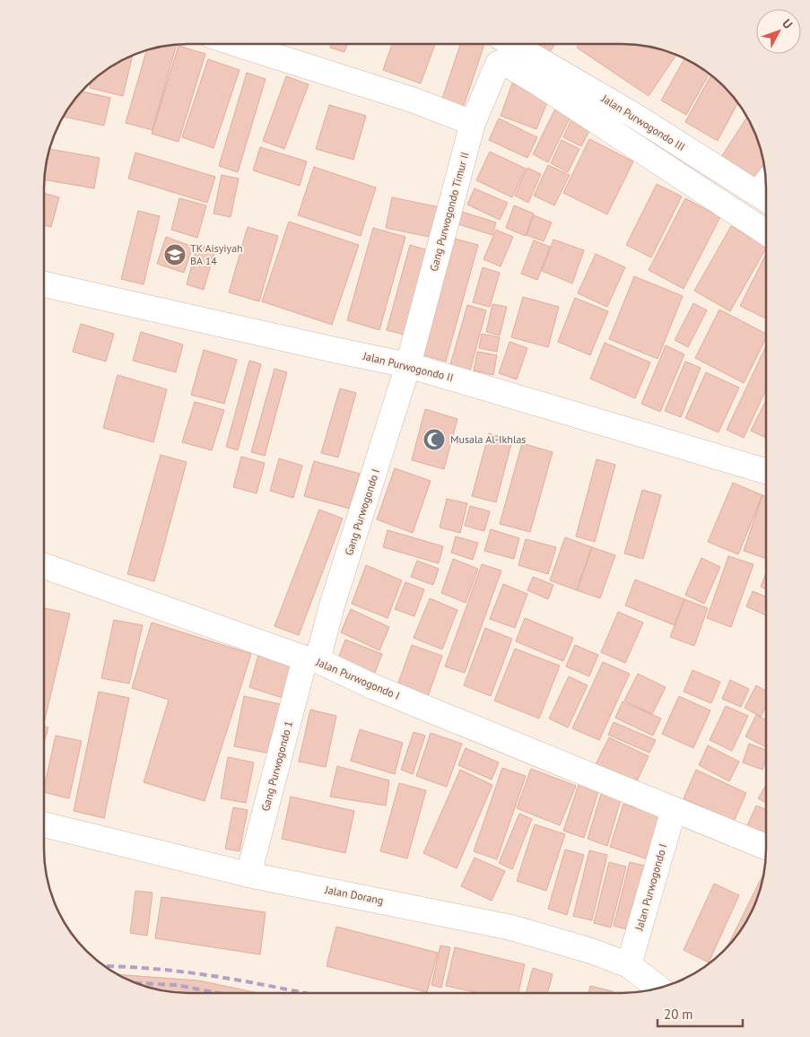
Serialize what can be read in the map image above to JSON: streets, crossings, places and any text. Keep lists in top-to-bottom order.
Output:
{
  "streets": {
    "street": [
      "Jalan Purwogondo III",
      "Gang Purwogondo Timur II",
      "Jalan Purwogondo II",
      "Gang Purwogondo I",
      "Jalan Purwogondo I",
      "Gang Purwogondo 1",
      "Jalan Dorang"
    ]
  },
  "crossings": [
    ["Jalan Purwogondo III", "Gang Purwogondo Timur II"],
    ["Gang Purwogondo Timur II", "Jalan Purwogondo II"],
    ["Gang Purwogondo Timur II", "Gang Purwogondo I"],
    ["Jalan Purwogondo II", "Gang Purwogondo I"],
    ["Gang Purwogondo I", "Jalan Purwogondo I"],
    ["Gang Purwogondo I", "Gang Purwogondo 1"],
    ["Jalan Purwogondo I", "Gang Purwogondo 1"],
    ["Jalan Purwogondo I", "Jalan Dorang"],
    ["Gang Purwogondo 1", "Jalan Dorang"]
  ],
  "places": {
    "school or university": ["TK Aisyiyah BA 14"],
    "mosque": ["Musala Al-Ikhlas"]
  },
  "scale_bar": "20 m",
  "north": "top right"
}
